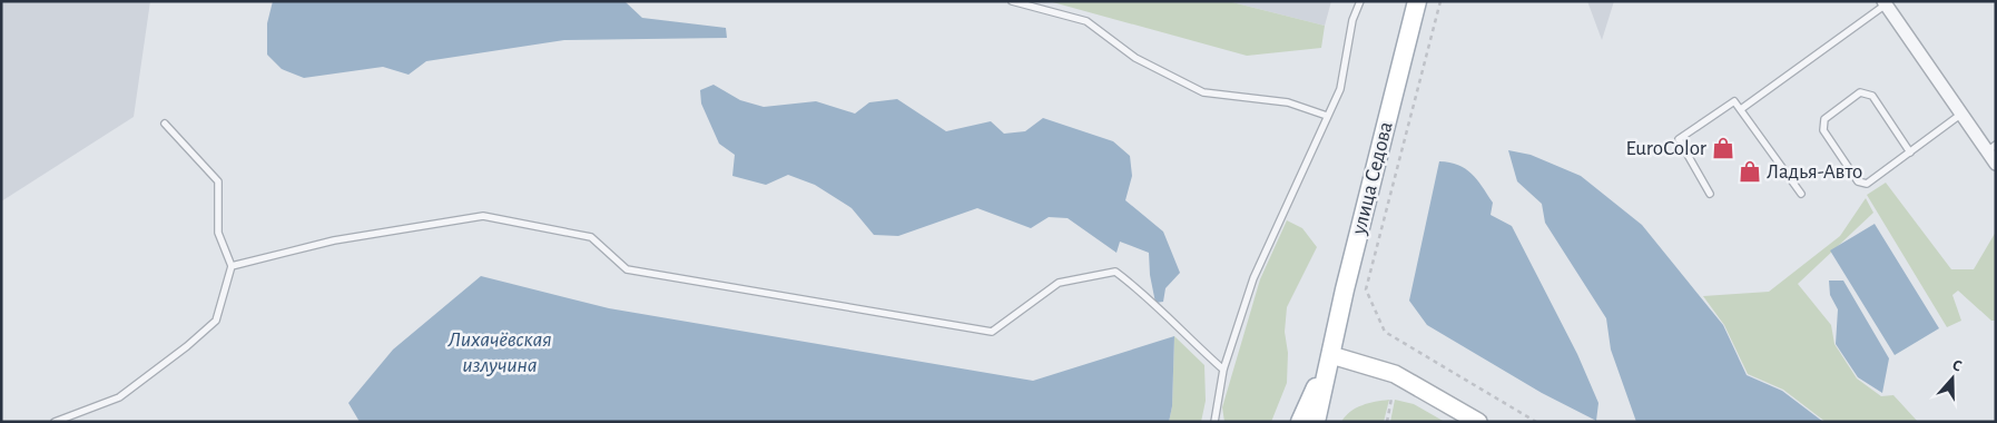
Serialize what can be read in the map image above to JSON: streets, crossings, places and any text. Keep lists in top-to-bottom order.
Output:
{
  "streets": {
    "main road": ["улица Седова"]
  },
  "water": ["Лихачёвская излучина"],
  "places": {
    "shop": ["EuroColor", "Ладья-Авто"]
  },
  "north": "top"
}
